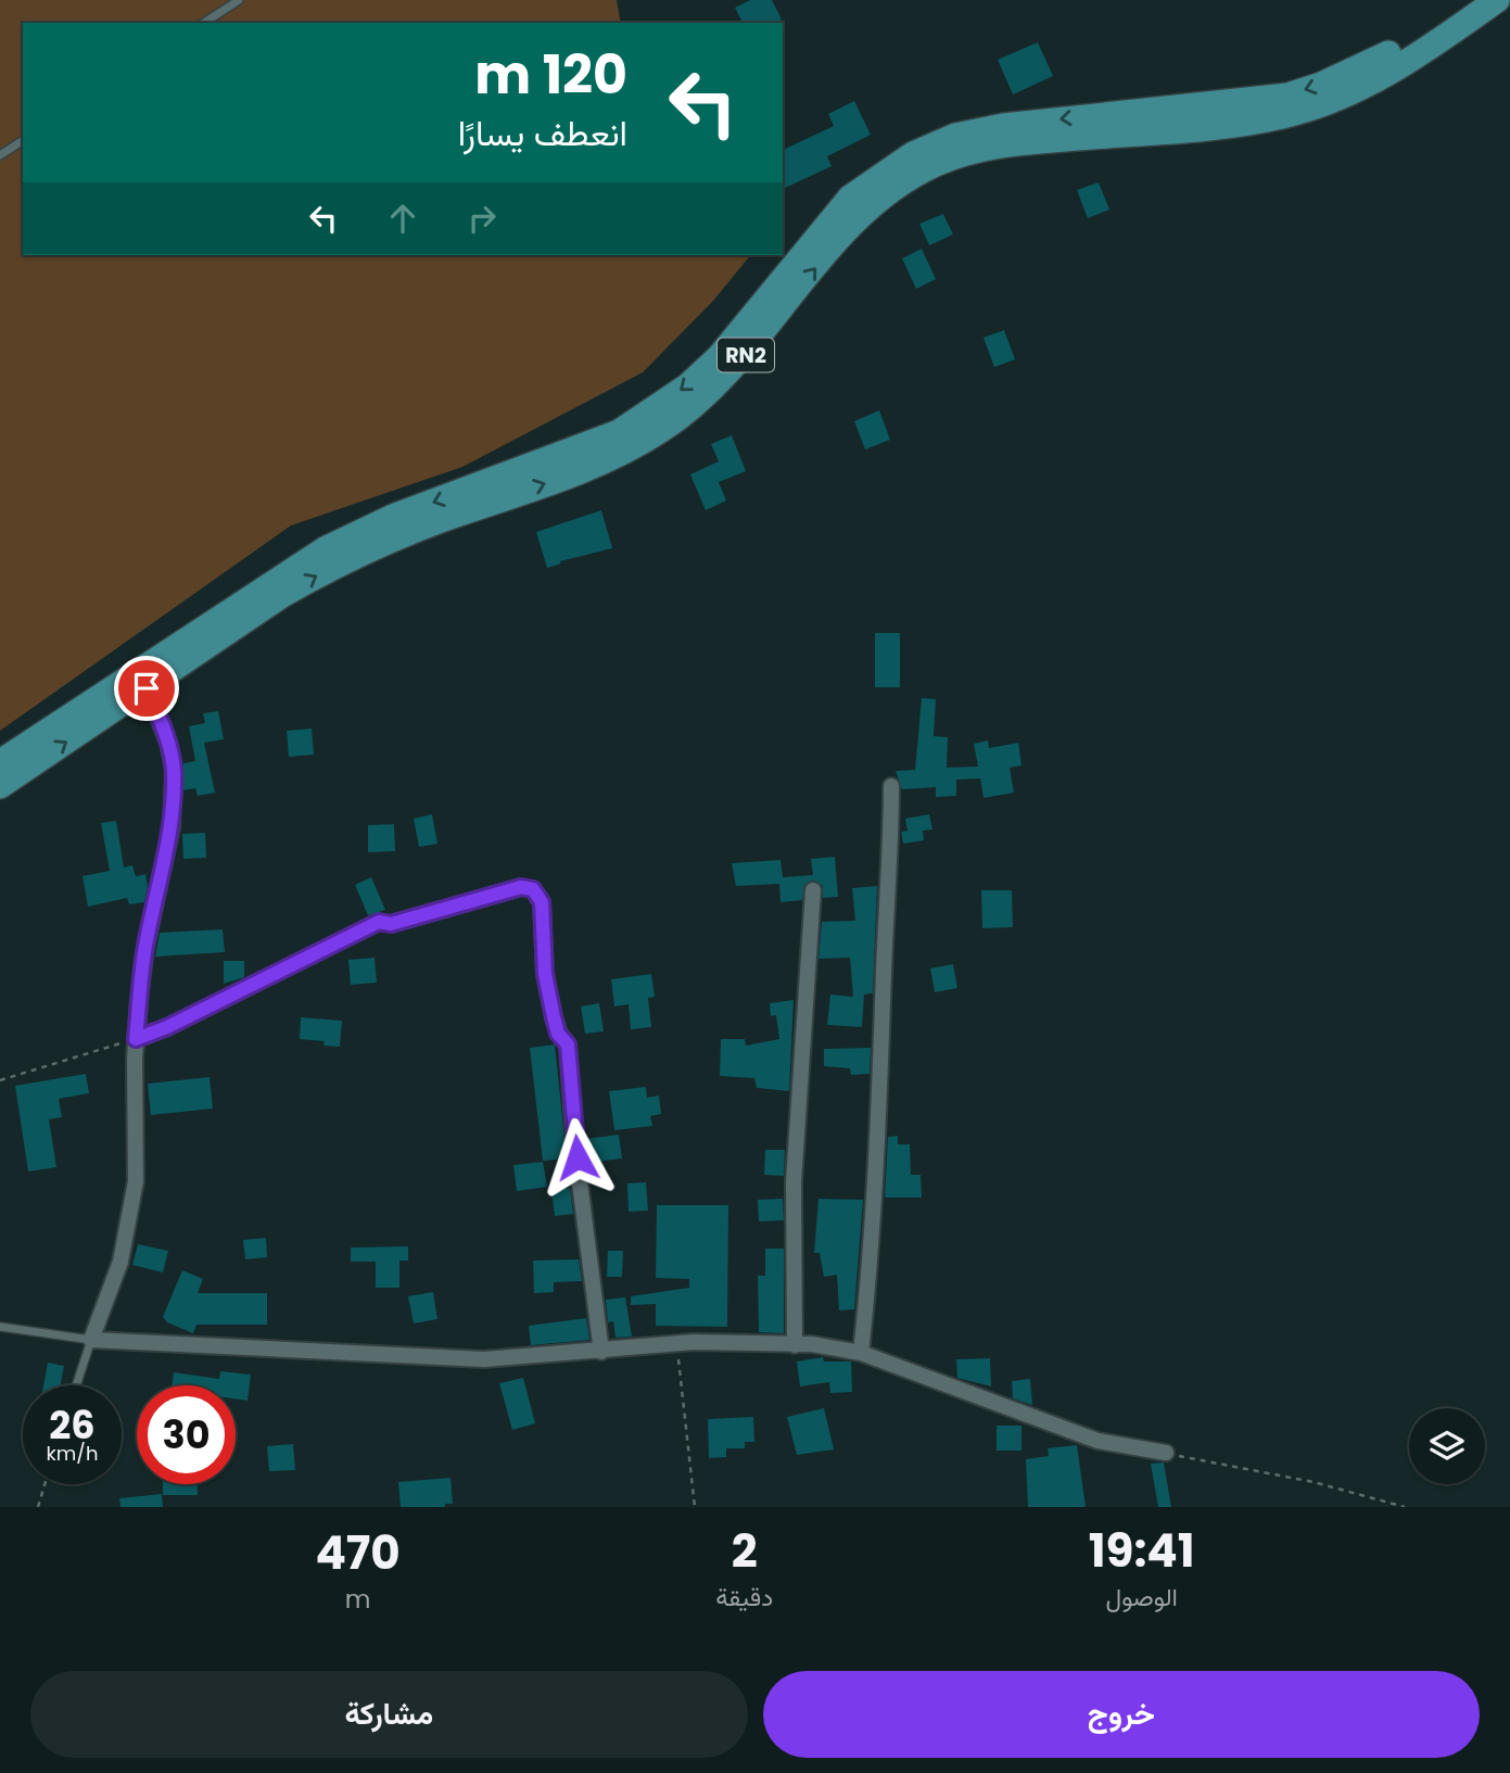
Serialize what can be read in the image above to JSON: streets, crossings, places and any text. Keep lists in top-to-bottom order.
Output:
{
  "streets": {
    "highway": ["RN2"]
  },
  "page": {
    "turn": ["120 m", "انعطف يسارًا"],
    "speed": "26 km/h",
    "limit": "30",
    "eta": [
      "19:41",
      "الوصول",
      "2",
      "دقيقة",
      "470",
      "m"
    ],
    "buttons": ["خروج", "مشاركة"]
  }
}
